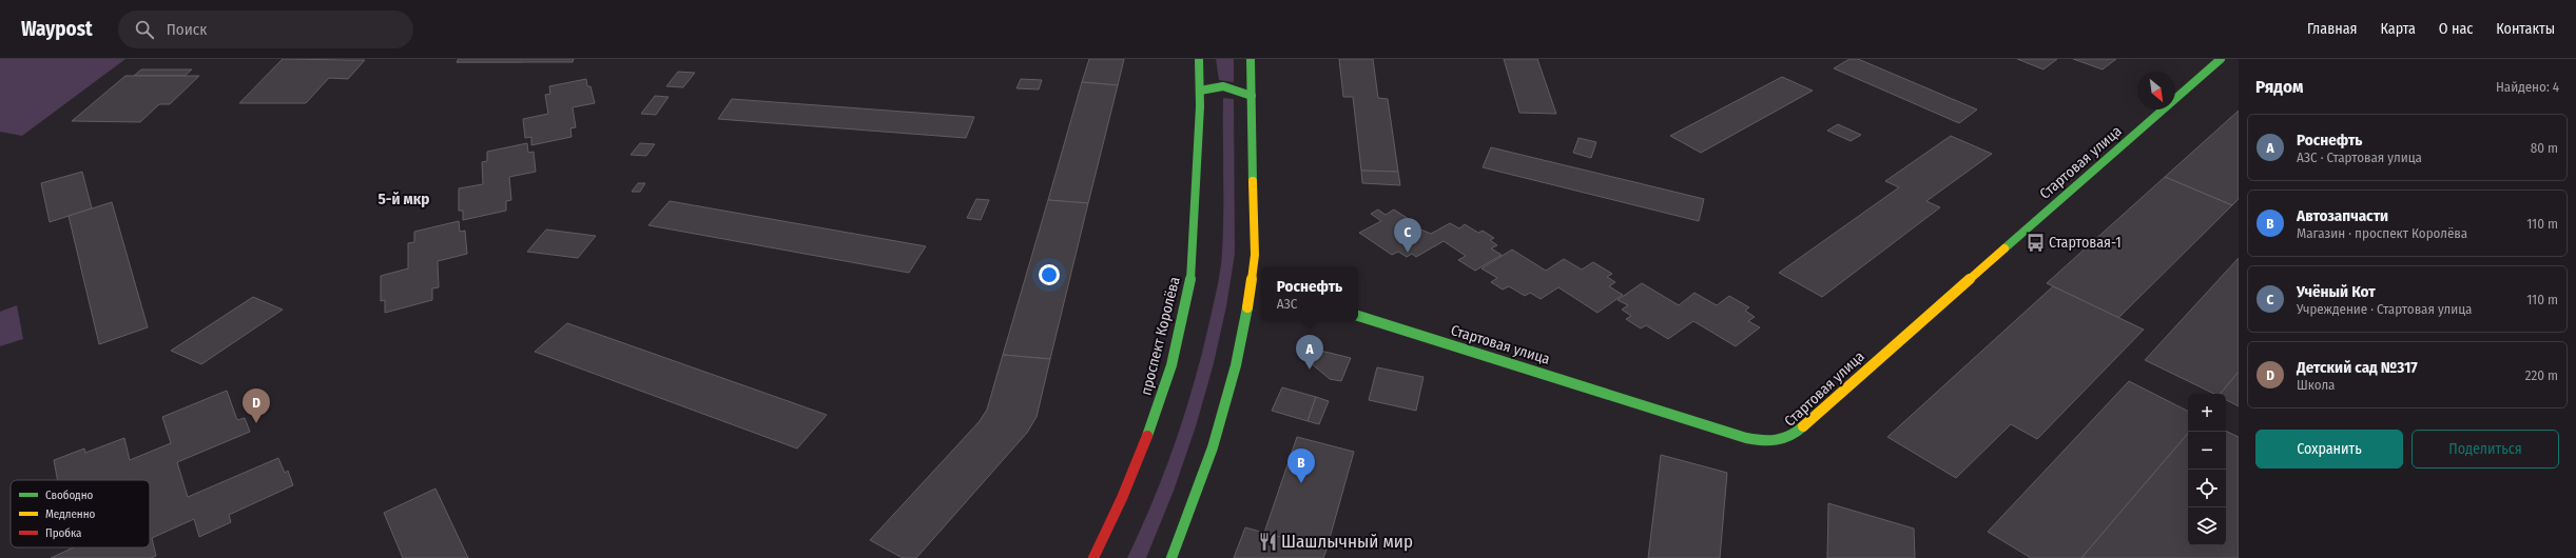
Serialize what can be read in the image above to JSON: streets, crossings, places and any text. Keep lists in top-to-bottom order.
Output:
{
  "streets": {
    "main road": ["Стартовая улица", "проспект Королёва"]
  },
  "districts": ["5-й мкр"],
  "places": {
    "bus stop": ["Стартовая-1"],
    "restaurant": ["Шашлычный мир"]
  },
  "legend": ["Свободно", "Медленно", "Пробка"],
  "north": "bottom right",
  "page": {
    "header": "Waypost",
    "search": "Поиск",
    "nav": [
      "Главная",
      "Карта",
      "О нас",
      "Контакты"
    ],
    "heading": ["Рядом", "Найдено: 4"],
    "list": [
      {
        "mark": "A",
        "name": "Роснефть",
        "note": "АЗС · Стартовая улица",
        "value": "80 m"
      },
      {
        "mark": "B",
        "name": "Автозапчасти",
        "note": "Магазин · проспект Королёва",
        "value": "110 m"
      },
      {
        "mark": "C",
        "name": "Учёный Кот",
        "note": "Учреждение · Стартовая улица",
        "value": "110 m"
      },
      {
        "mark": "D",
        "name": "Детский сад №317",
        "note": "Школа",
        "value": "220 m"
      }
    ],
    "pins": [
      "C",
      "A",
      "D",
      "B"
    ],
    "popup": ["Роснефть", "АЗС"],
    "map_buttons": ["+", "−"],
    "buttons": ["Сохранить", "Поделиться"]
  }
}
